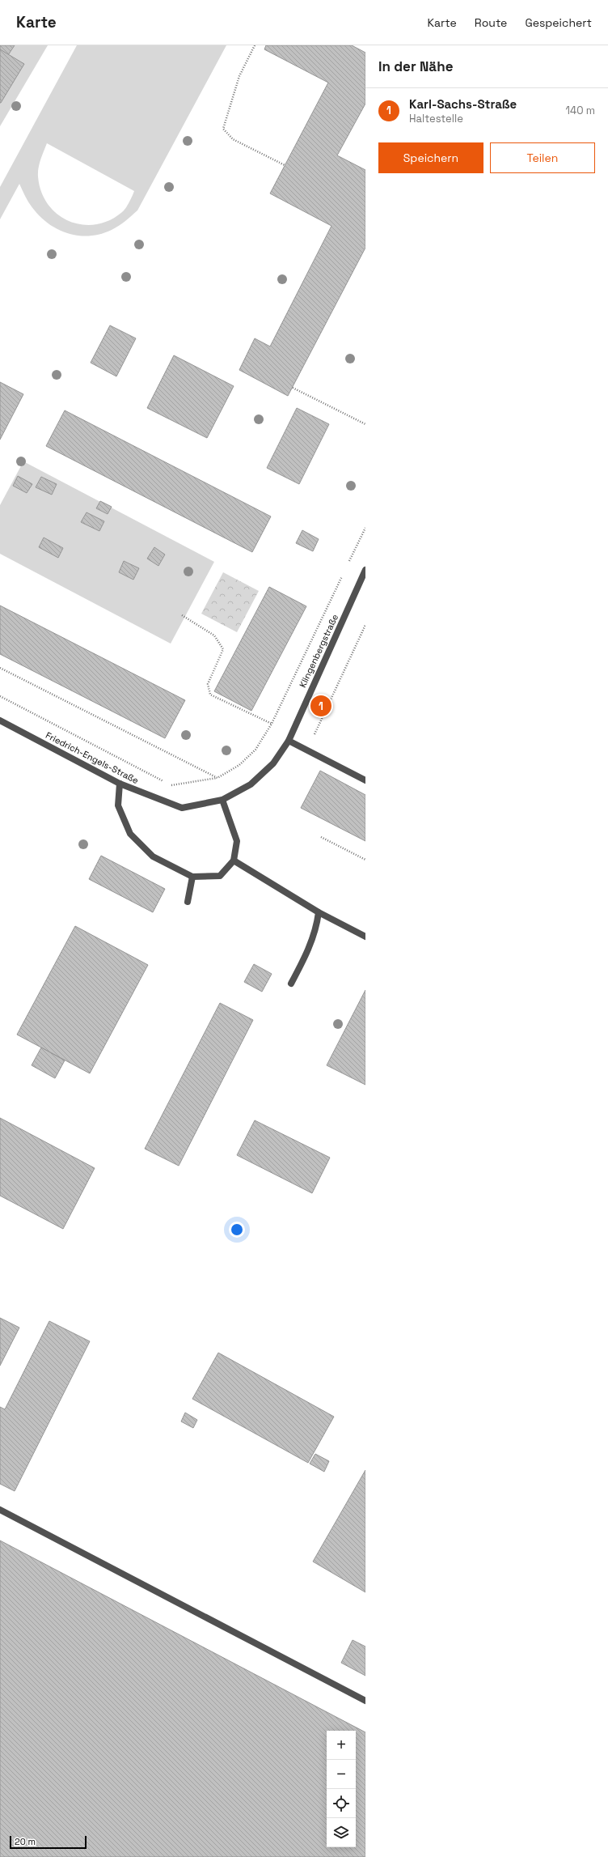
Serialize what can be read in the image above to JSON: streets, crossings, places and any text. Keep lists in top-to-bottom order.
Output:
{
  "streets": {
    "street": ["Klingenbergstraße", "Friedrich-Engels-Straße"]
  },
  "crossings": [
    ["Klingenbergstraße", "Friedrich-Engels-Straße"]
  ],
  "scale_bar": "20 m",
  "page": {
    "header": "Karte",
    "nav": ["Karte", "Route", "Gespeichert"],
    "heading": "In der Nähe",
    "list": [
      {
        "mark": "1",
        "name": "Karl-Sachs-Straße",
        "note": "Haltestelle",
        "value": "140 m"
      }
    ],
    "buttons": ["Speichern", "Teilen"],
    "pins": "1",
    "map_buttons": ["+", "−"],
    "scale": "20 m"
  }
}
